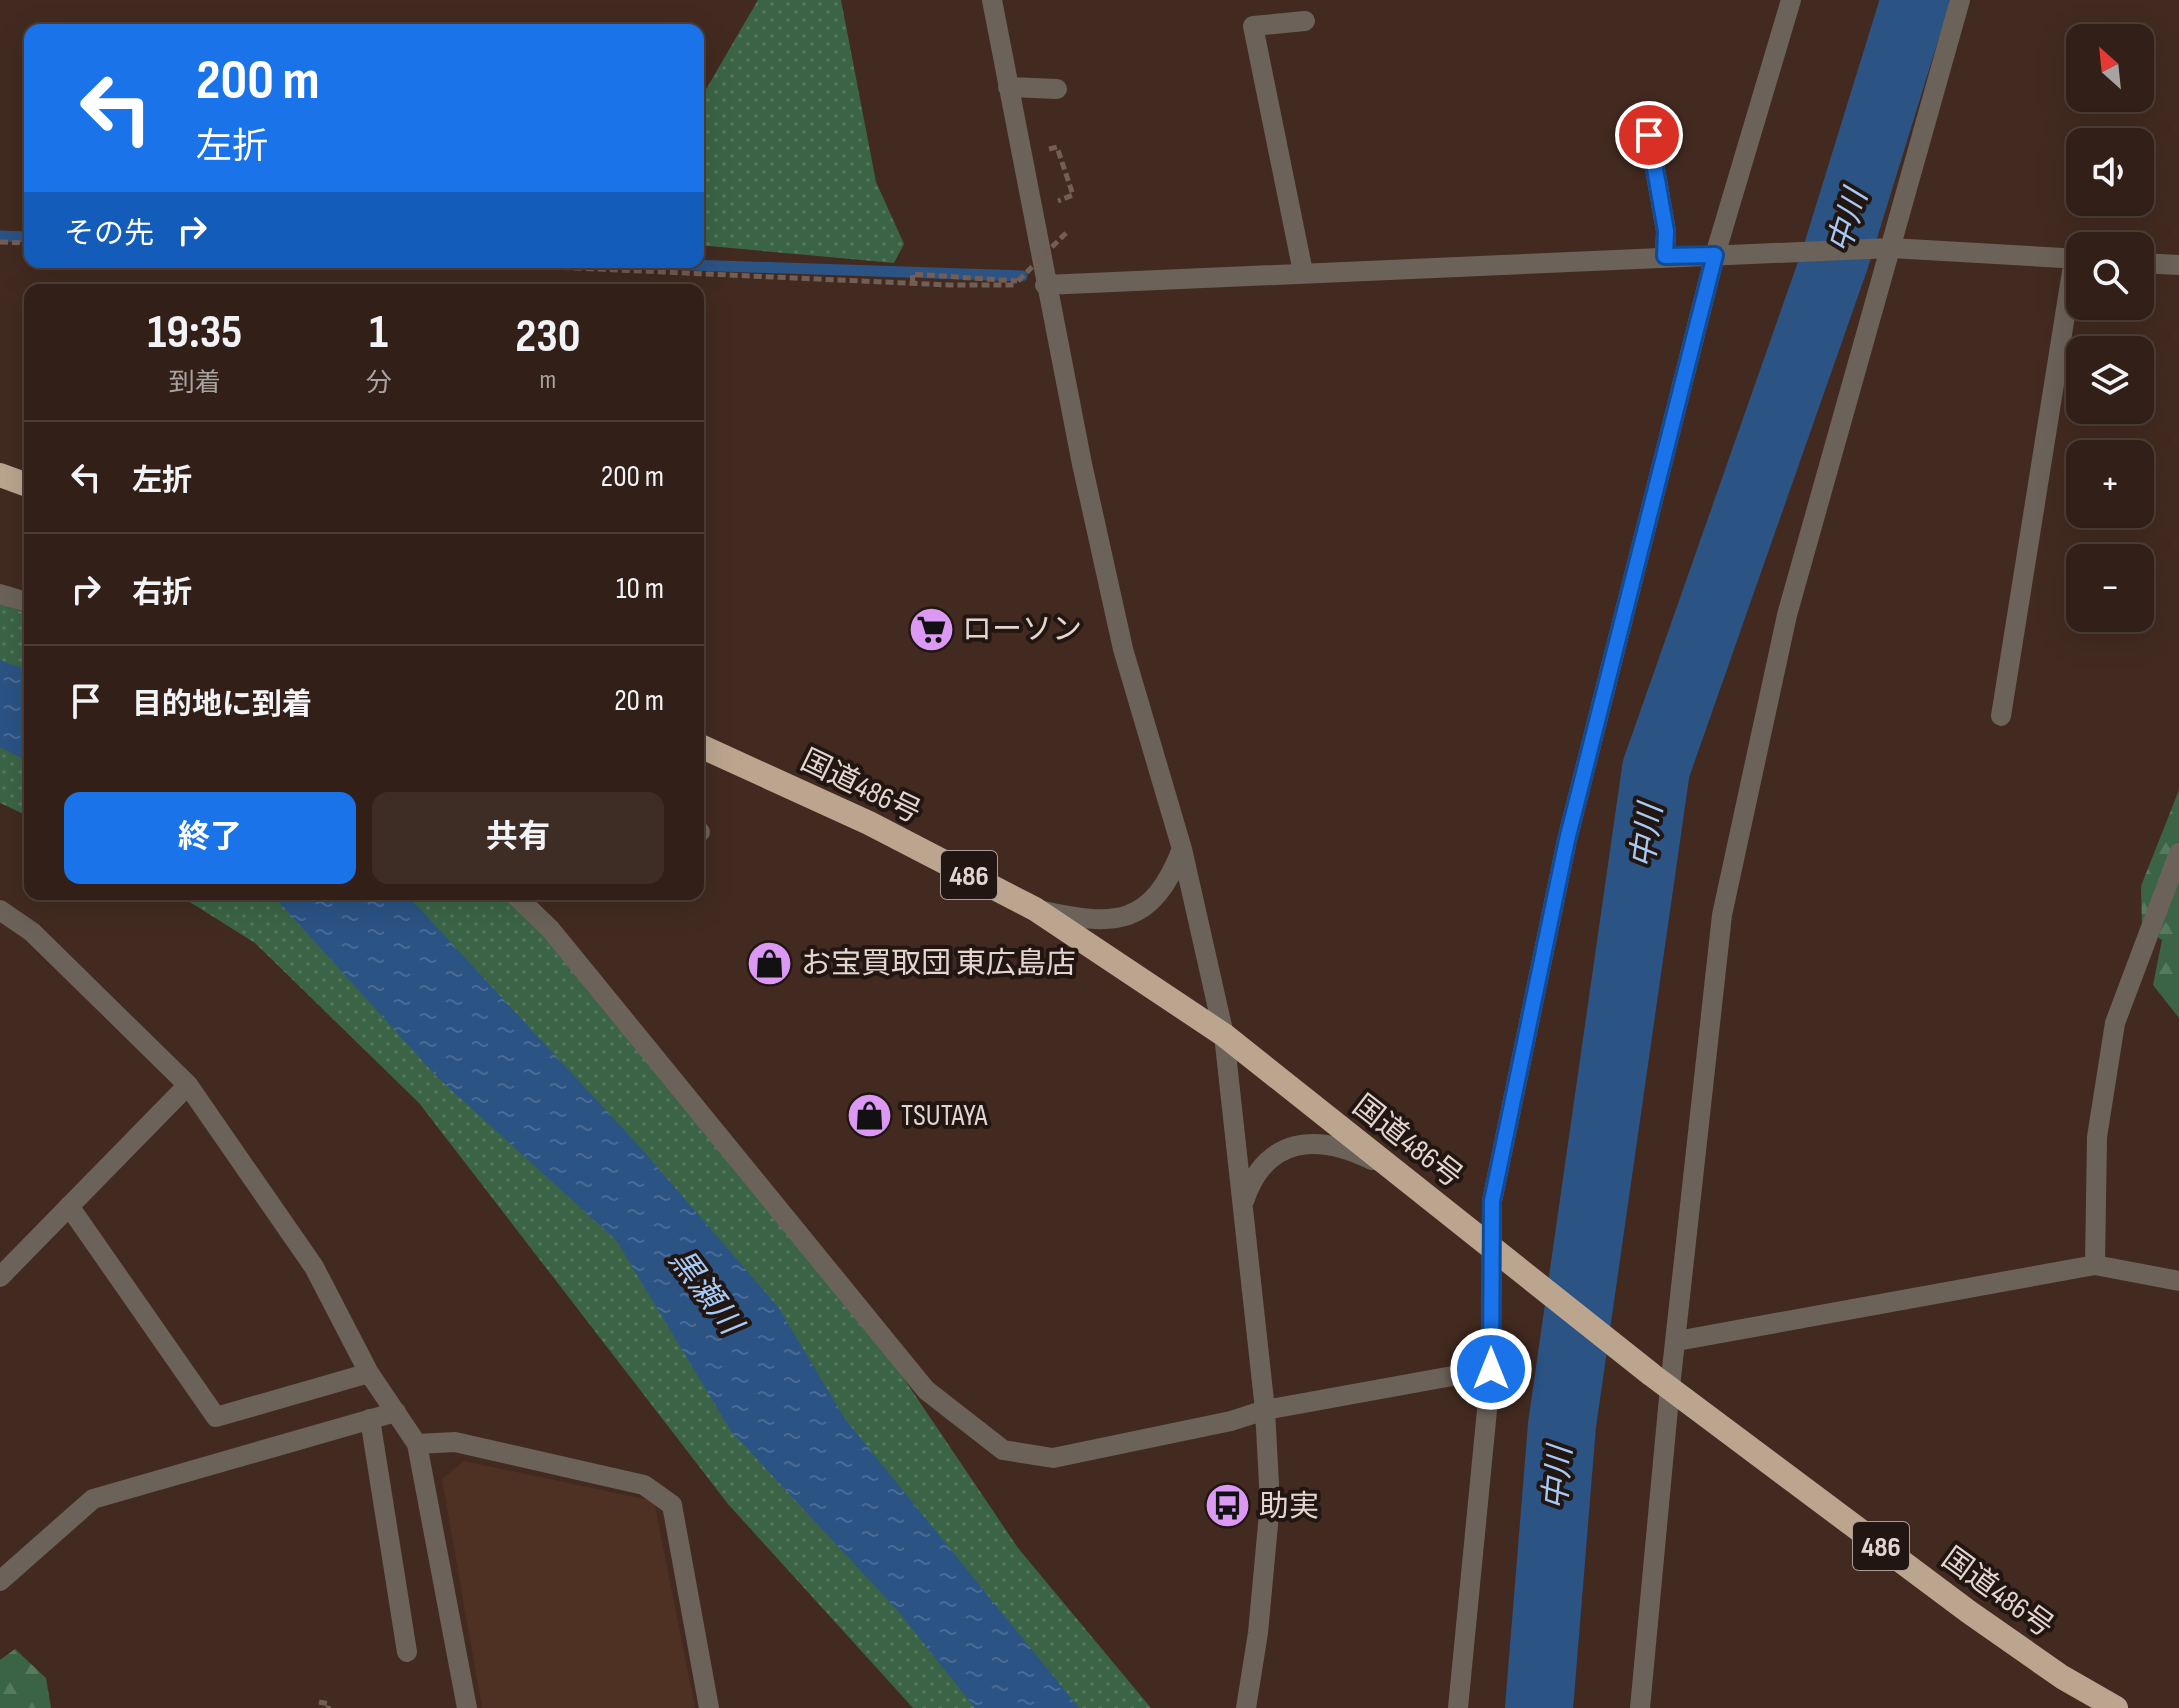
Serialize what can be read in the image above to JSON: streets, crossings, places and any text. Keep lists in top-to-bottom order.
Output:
{
  "streets": {
    "highway": ["国道486号", "486"]
  },
  "water": ["中川", "黒瀬川"],
  "places": {
    "supermarket": ["ローソン"],
    "shop": ["お宝買取団 東広島店", "TSUTAYA"],
    "bus stop": ["助実"]
  },
  "north": "top left",
  "page": {
    "map_buttons": ["+", "−"],
    "turn": ["200 m", "左折"],
    "then": "その先",
    "eta": [
      "19:35",
      "到着",
      "1",
      "分",
      "230",
      "m"
    ],
    "list": [
      {
        "name": "左折",
        "value": "200 m"
      },
      {
        "name": "右折",
        "value": "10 m"
      },
      {
        "name": "目的地に到着",
        "value": "20 m"
      }
    ],
    "buttons": ["終了", "共有"]
  }
}
